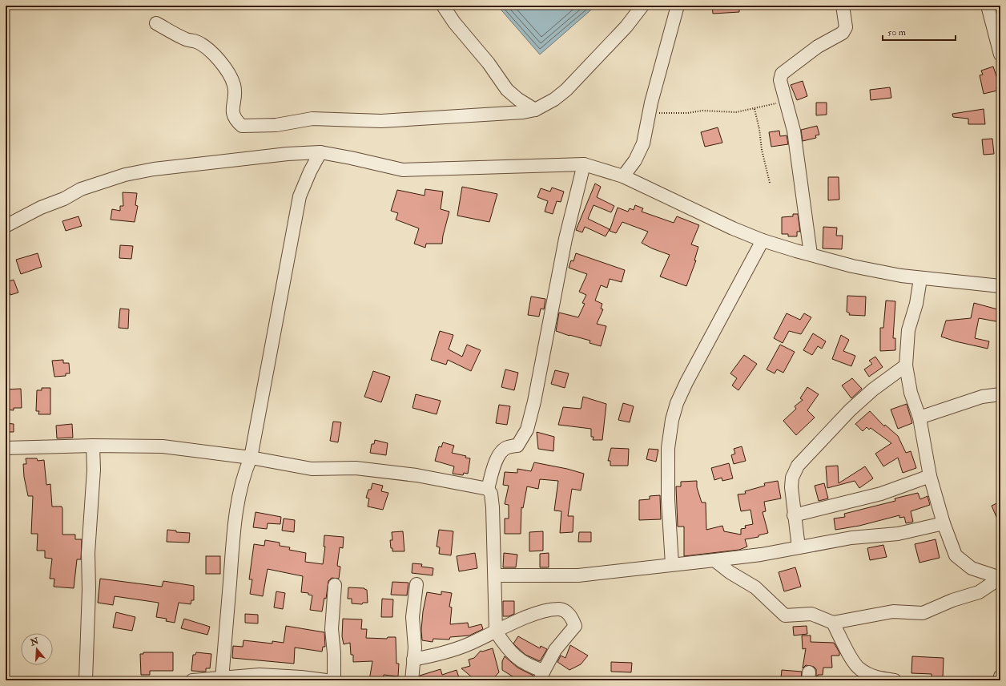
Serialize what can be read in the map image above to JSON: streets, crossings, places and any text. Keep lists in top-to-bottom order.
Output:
{
  "scale_bar": "50 m",
  "north": "top"
}
